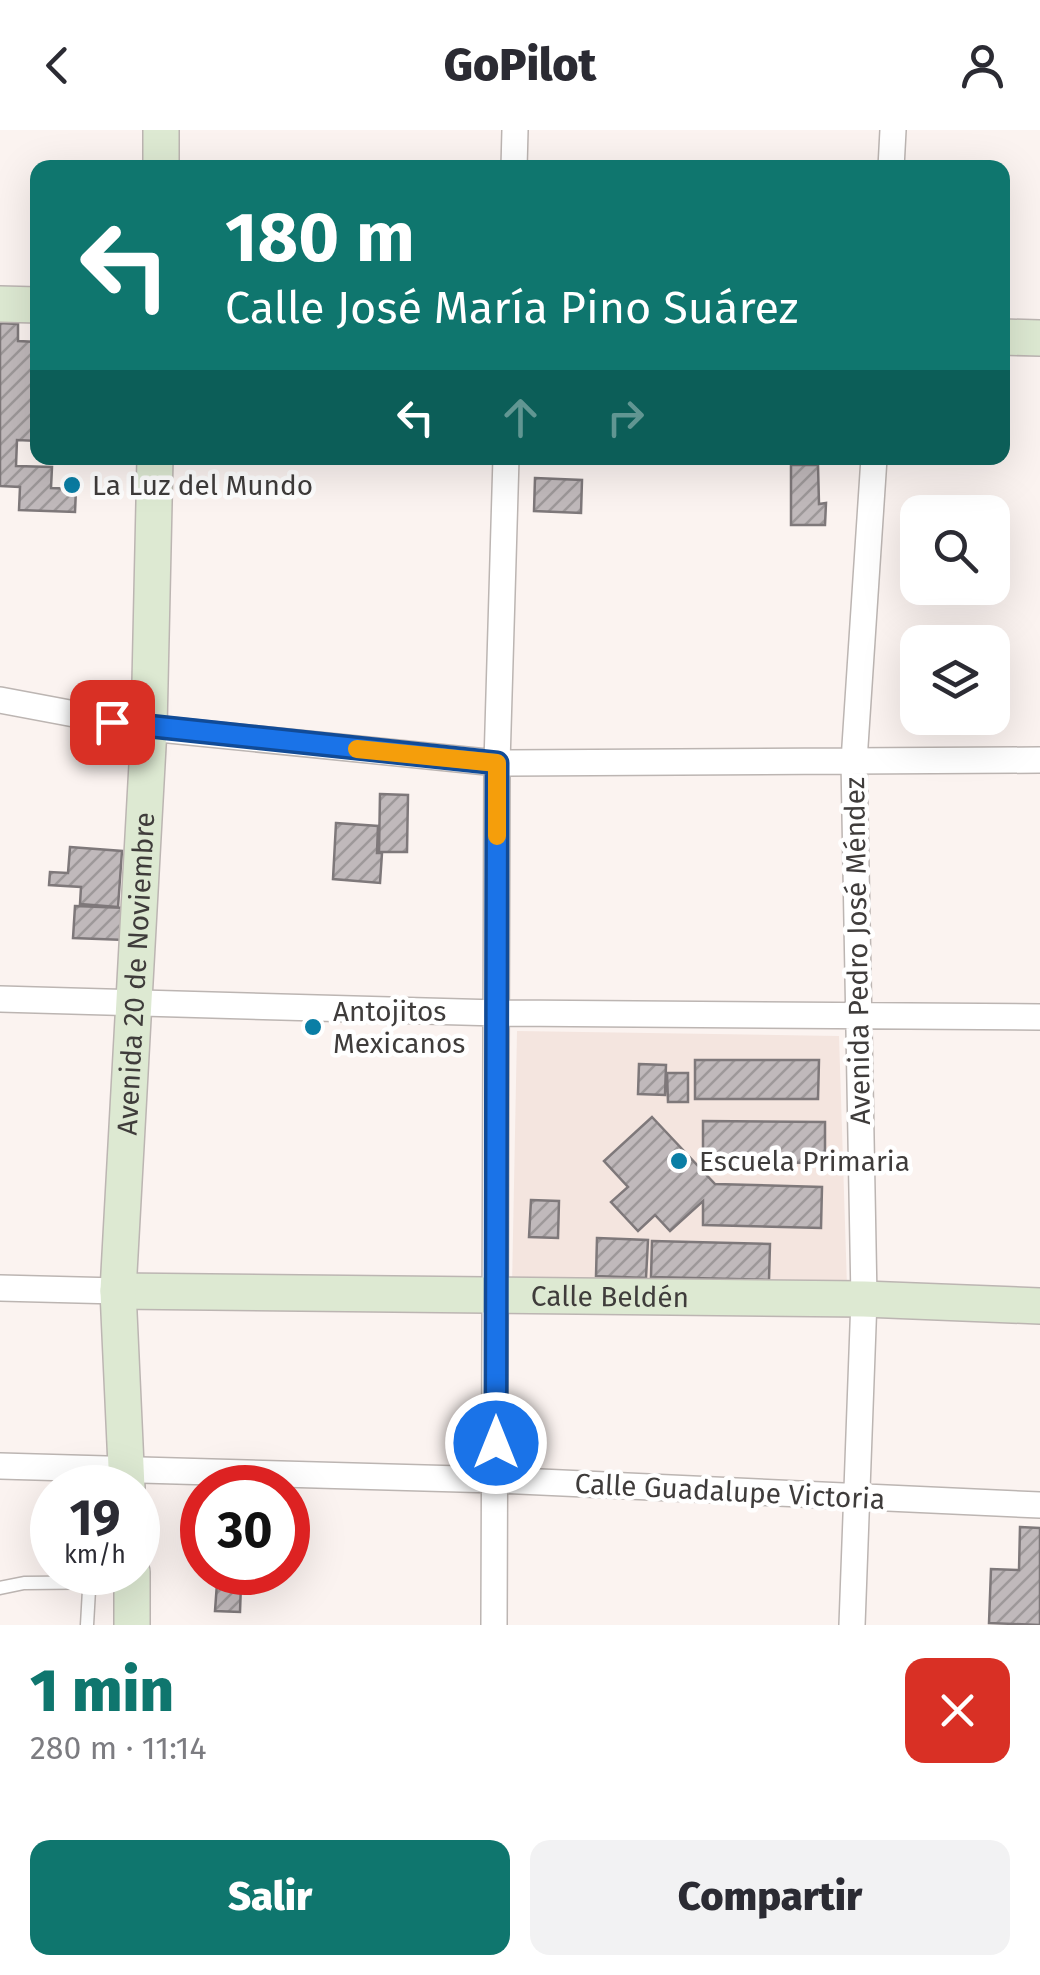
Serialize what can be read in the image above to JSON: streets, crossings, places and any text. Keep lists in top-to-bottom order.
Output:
{
  "streets": {
    "main road": ["Avenida 20 de Noviembre", "Calle Beldén"],
    "street": ["Avenida Pedro José Méndez", "Calle Guadalupe Victoria"]
  },
  "crossings": [
    ["Avenida Pedro José Méndez", "Calle Beldén"],
    ["Avenida Pedro José Méndez", "Calle Guadalupe Victoria"],
    ["Avenida 20 de Noviembre", "Calle Beldén"]
  ],
  "places": ["La Luz del Mundo", "Antojitos Mexicanos", "Escuela Primaria"],
  "page": {
    "header": "GoPilot",
    "turn": ["180 m", "Calle José María Pino Suárez"],
    "speed": "19 km/h",
    "limit": "30",
    "heading": ["1 min", "280 m · 11:14"],
    "buttons": ["Salir", "Compartir"]
  }
}
